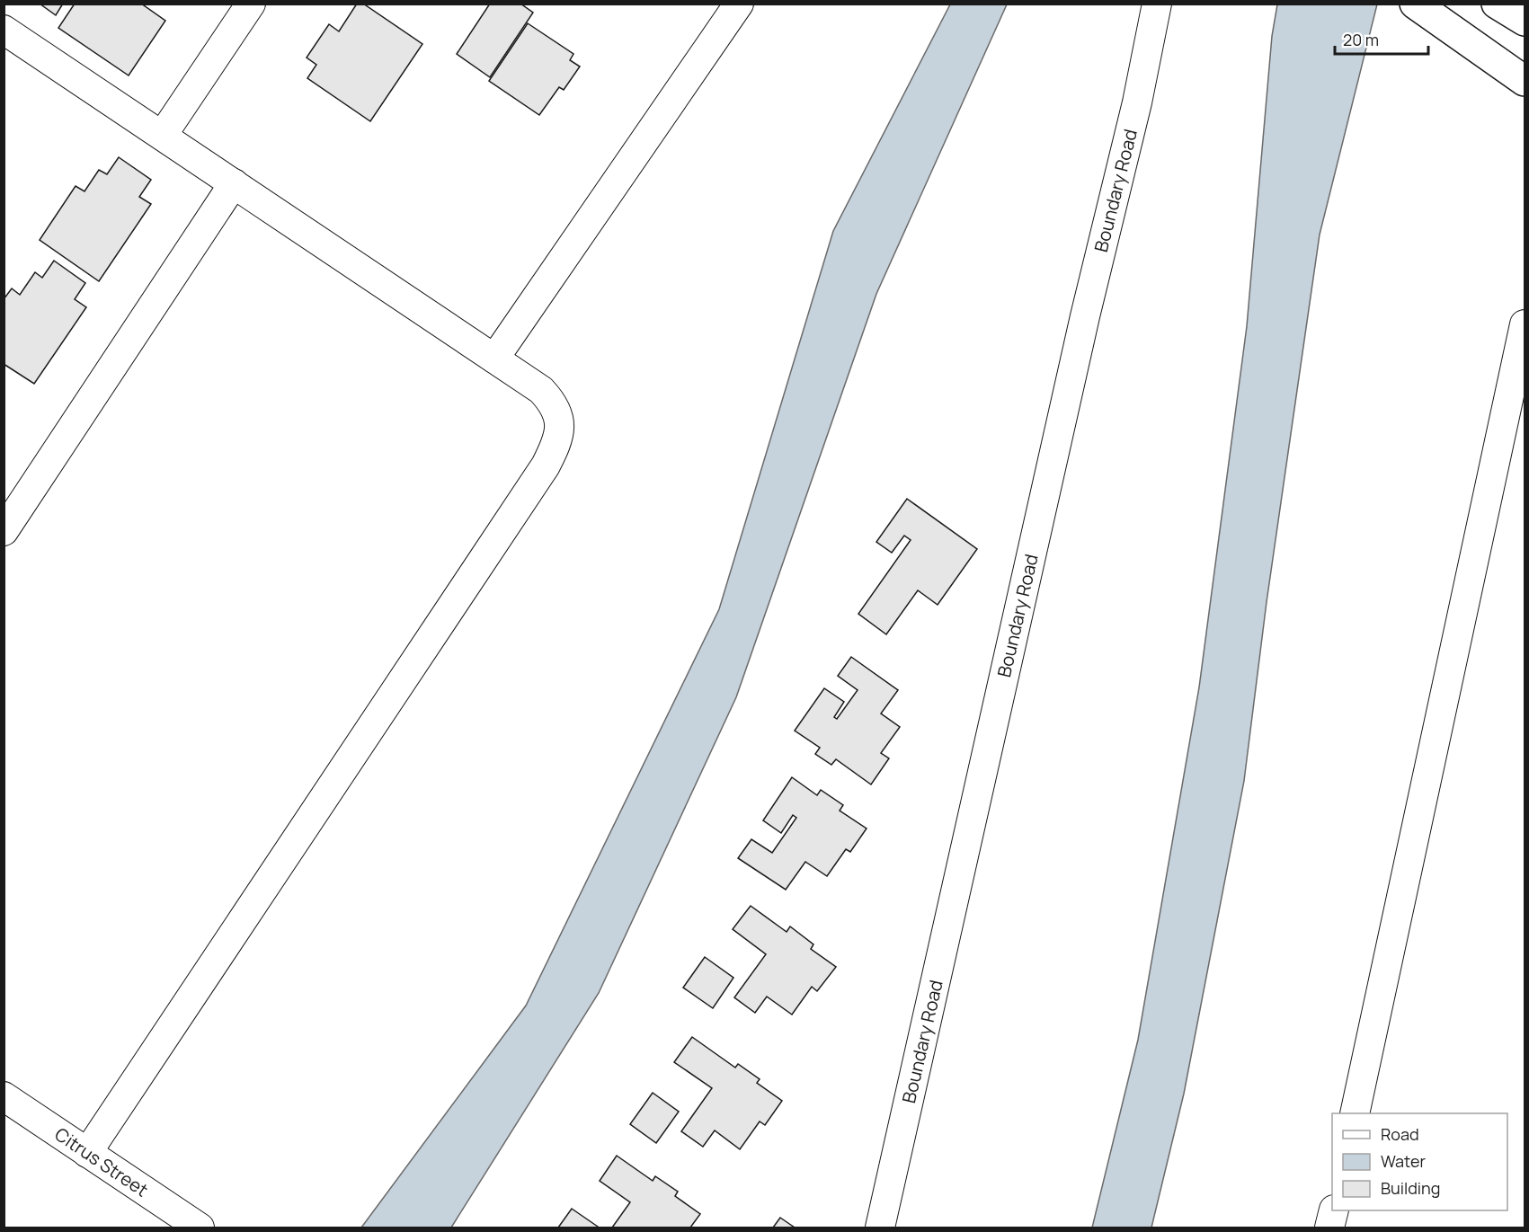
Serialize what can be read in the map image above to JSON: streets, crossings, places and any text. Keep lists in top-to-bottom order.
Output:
{
  "streets": {
    "street": ["Boundary Road", "Citrus Street"]
  },
  "legend": ["Road", "Water", "Building"],
  "scale_bar": "20 m"
}
